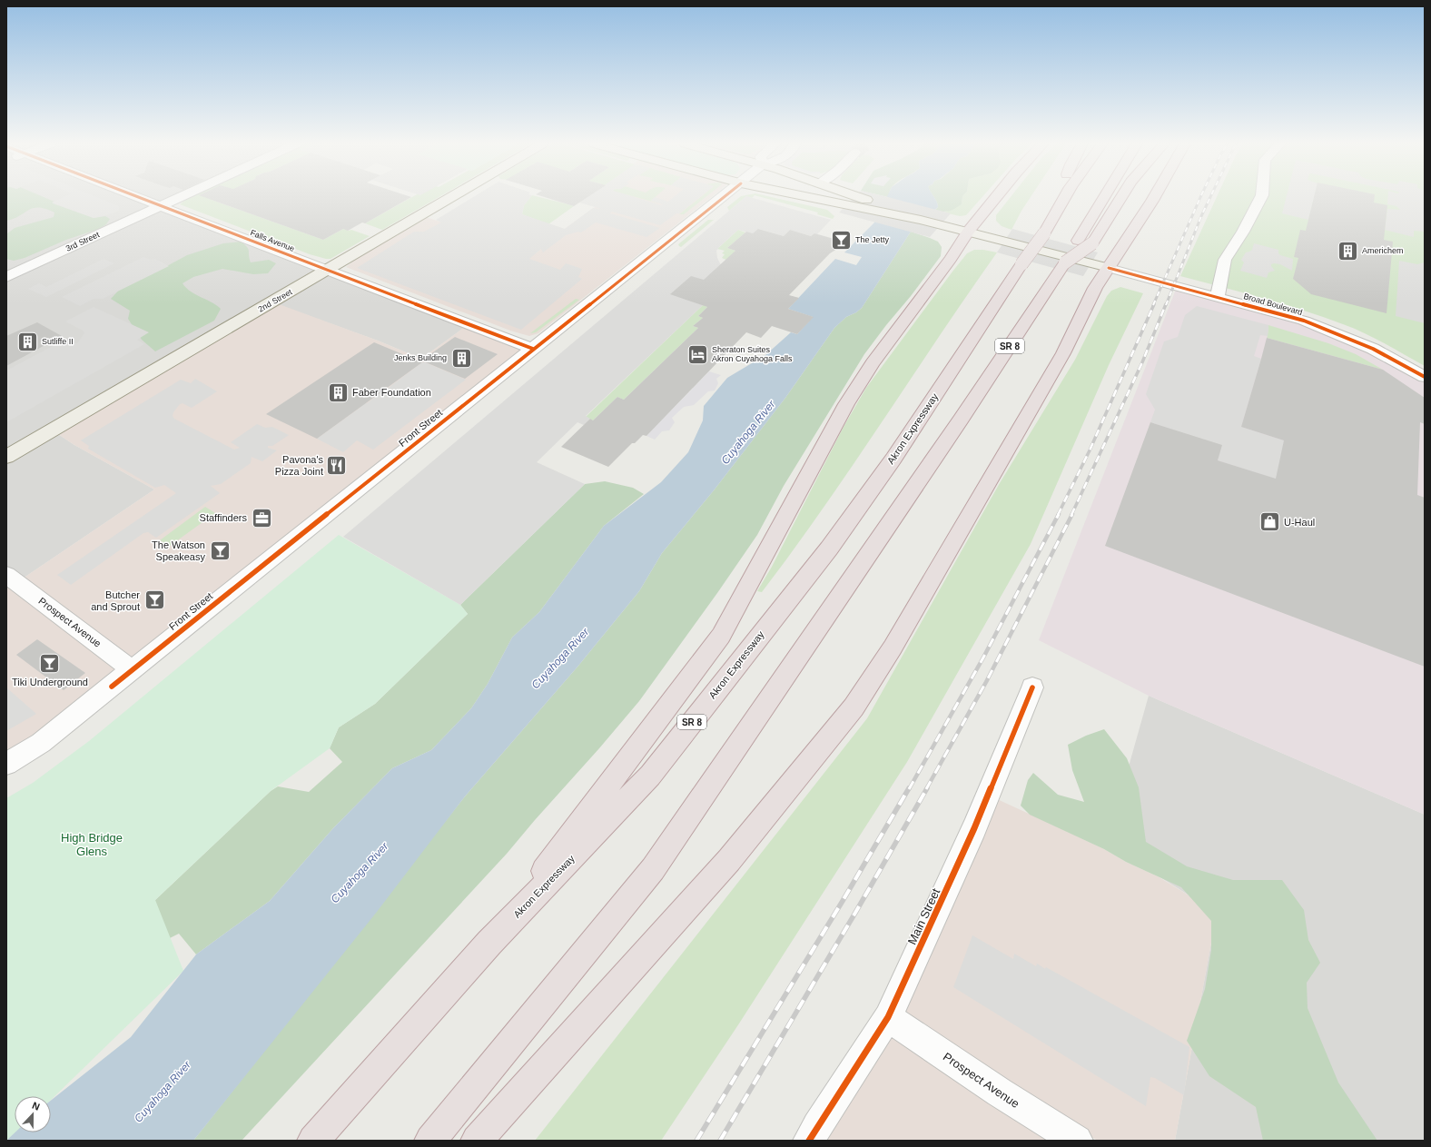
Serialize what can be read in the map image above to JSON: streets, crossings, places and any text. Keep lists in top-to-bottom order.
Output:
{
  "streets": {
    "highway": ["SR 8", "Akron Expressway"],
    "main road": ["2nd Street", "Broad Boulevard"],
    "street": [
      "Falls Avenue",
      "3rd Street",
      "Front Street",
      "Prospect Avenue",
      "Main Street"
    ]
  },
  "crossings": [
    ["Falls Avenue", "3rd Street"],
    ["Falls Avenue", "2nd Street"],
    ["Falls Avenue", "Front Street"],
    ["Front Street", "Prospect Avenue"],
    ["Prospect Avenue", "Main Street"]
  ],
  "water": ["Cuyahoga River"],
  "parks": ["High Bridge Glens"],
  "places": {
    "bar": [
      "The Jetty",
      "The Watson Speakeasy",
      "Butcher and Sprout",
      "Tiki Underground"
    ],
    "building": [
      "Americhem",
      "Sutliffe II",
      "Jenks Building",
      "Faber Foundation"
    ],
    "hotel": ["Sheraton Suites Akron Cuyahoga Falls"],
    "restaurant": ["Pavona's Pizza Joint"],
    "office": ["Staffinders"],
    "shop": ["U-Haul"]
  },
  "north": "top"
}
